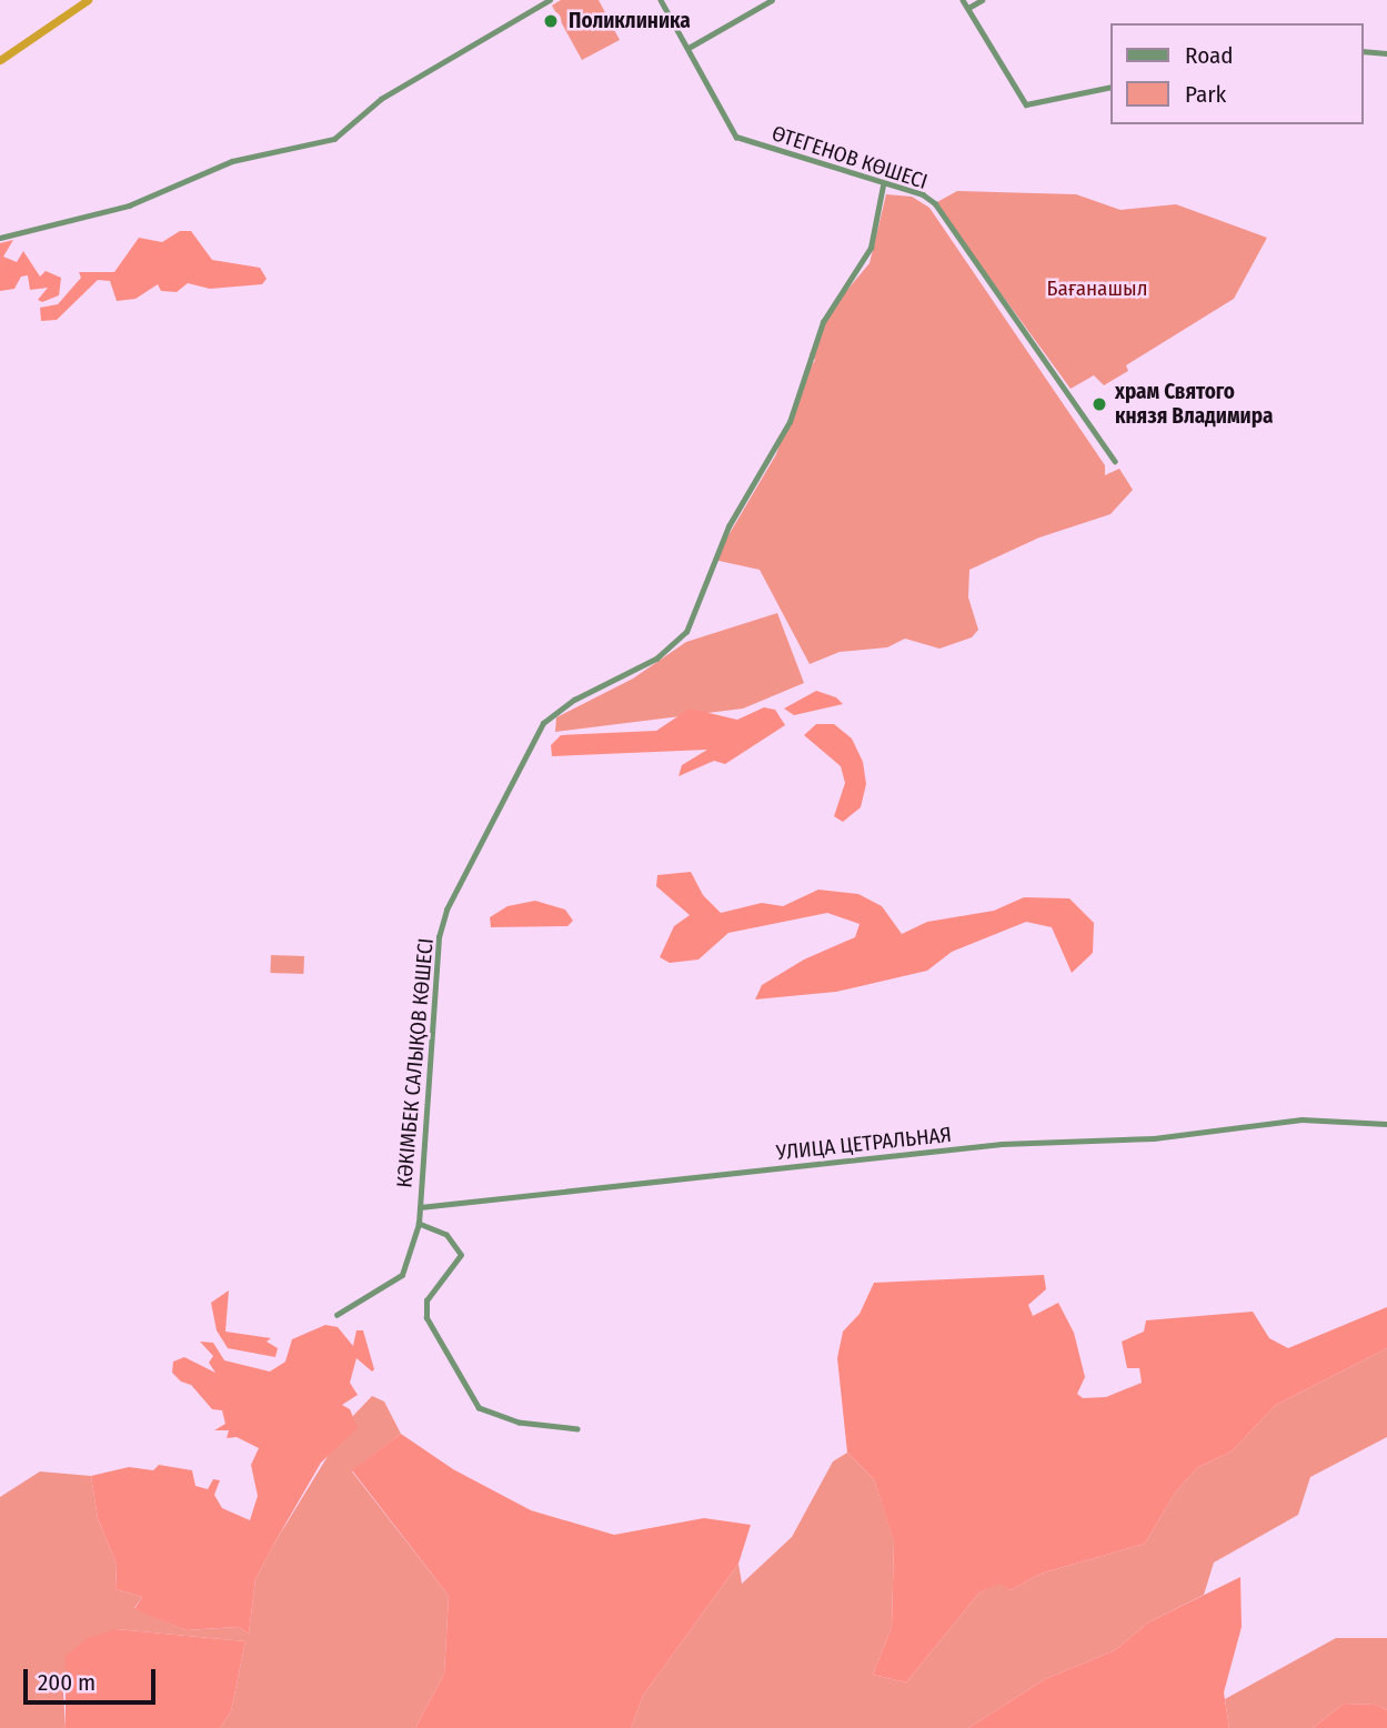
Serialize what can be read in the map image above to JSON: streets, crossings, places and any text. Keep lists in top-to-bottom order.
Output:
{
  "streets": {
    "street": ["ӨТЕГЕНОВ КӨШЕСІ", "КӘКІМБЕК САЛЫҚОВ КӨШЕСІ", "УЛИЦА ЦЕТРАЛЬНАЯ"]
  },
  "crossings": [
    ["ӨТЕГЕНОВ КӨШЕСІ", "КӘКІМБЕК САЛЫҚОВ КӨШЕСІ"],
    ["КӘКІМБЕК САЛЫҚОВ КӨШЕСІ", "УЛИЦА ЦЕТРАЛЬНАЯ"]
  ],
  "parks": ["Бағанашыл"],
  "places": ["Поликлиника", "храм Святого князя Владимира"],
  "legend": ["Road", "Park"],
  "scale_bar": "200 m"
}
